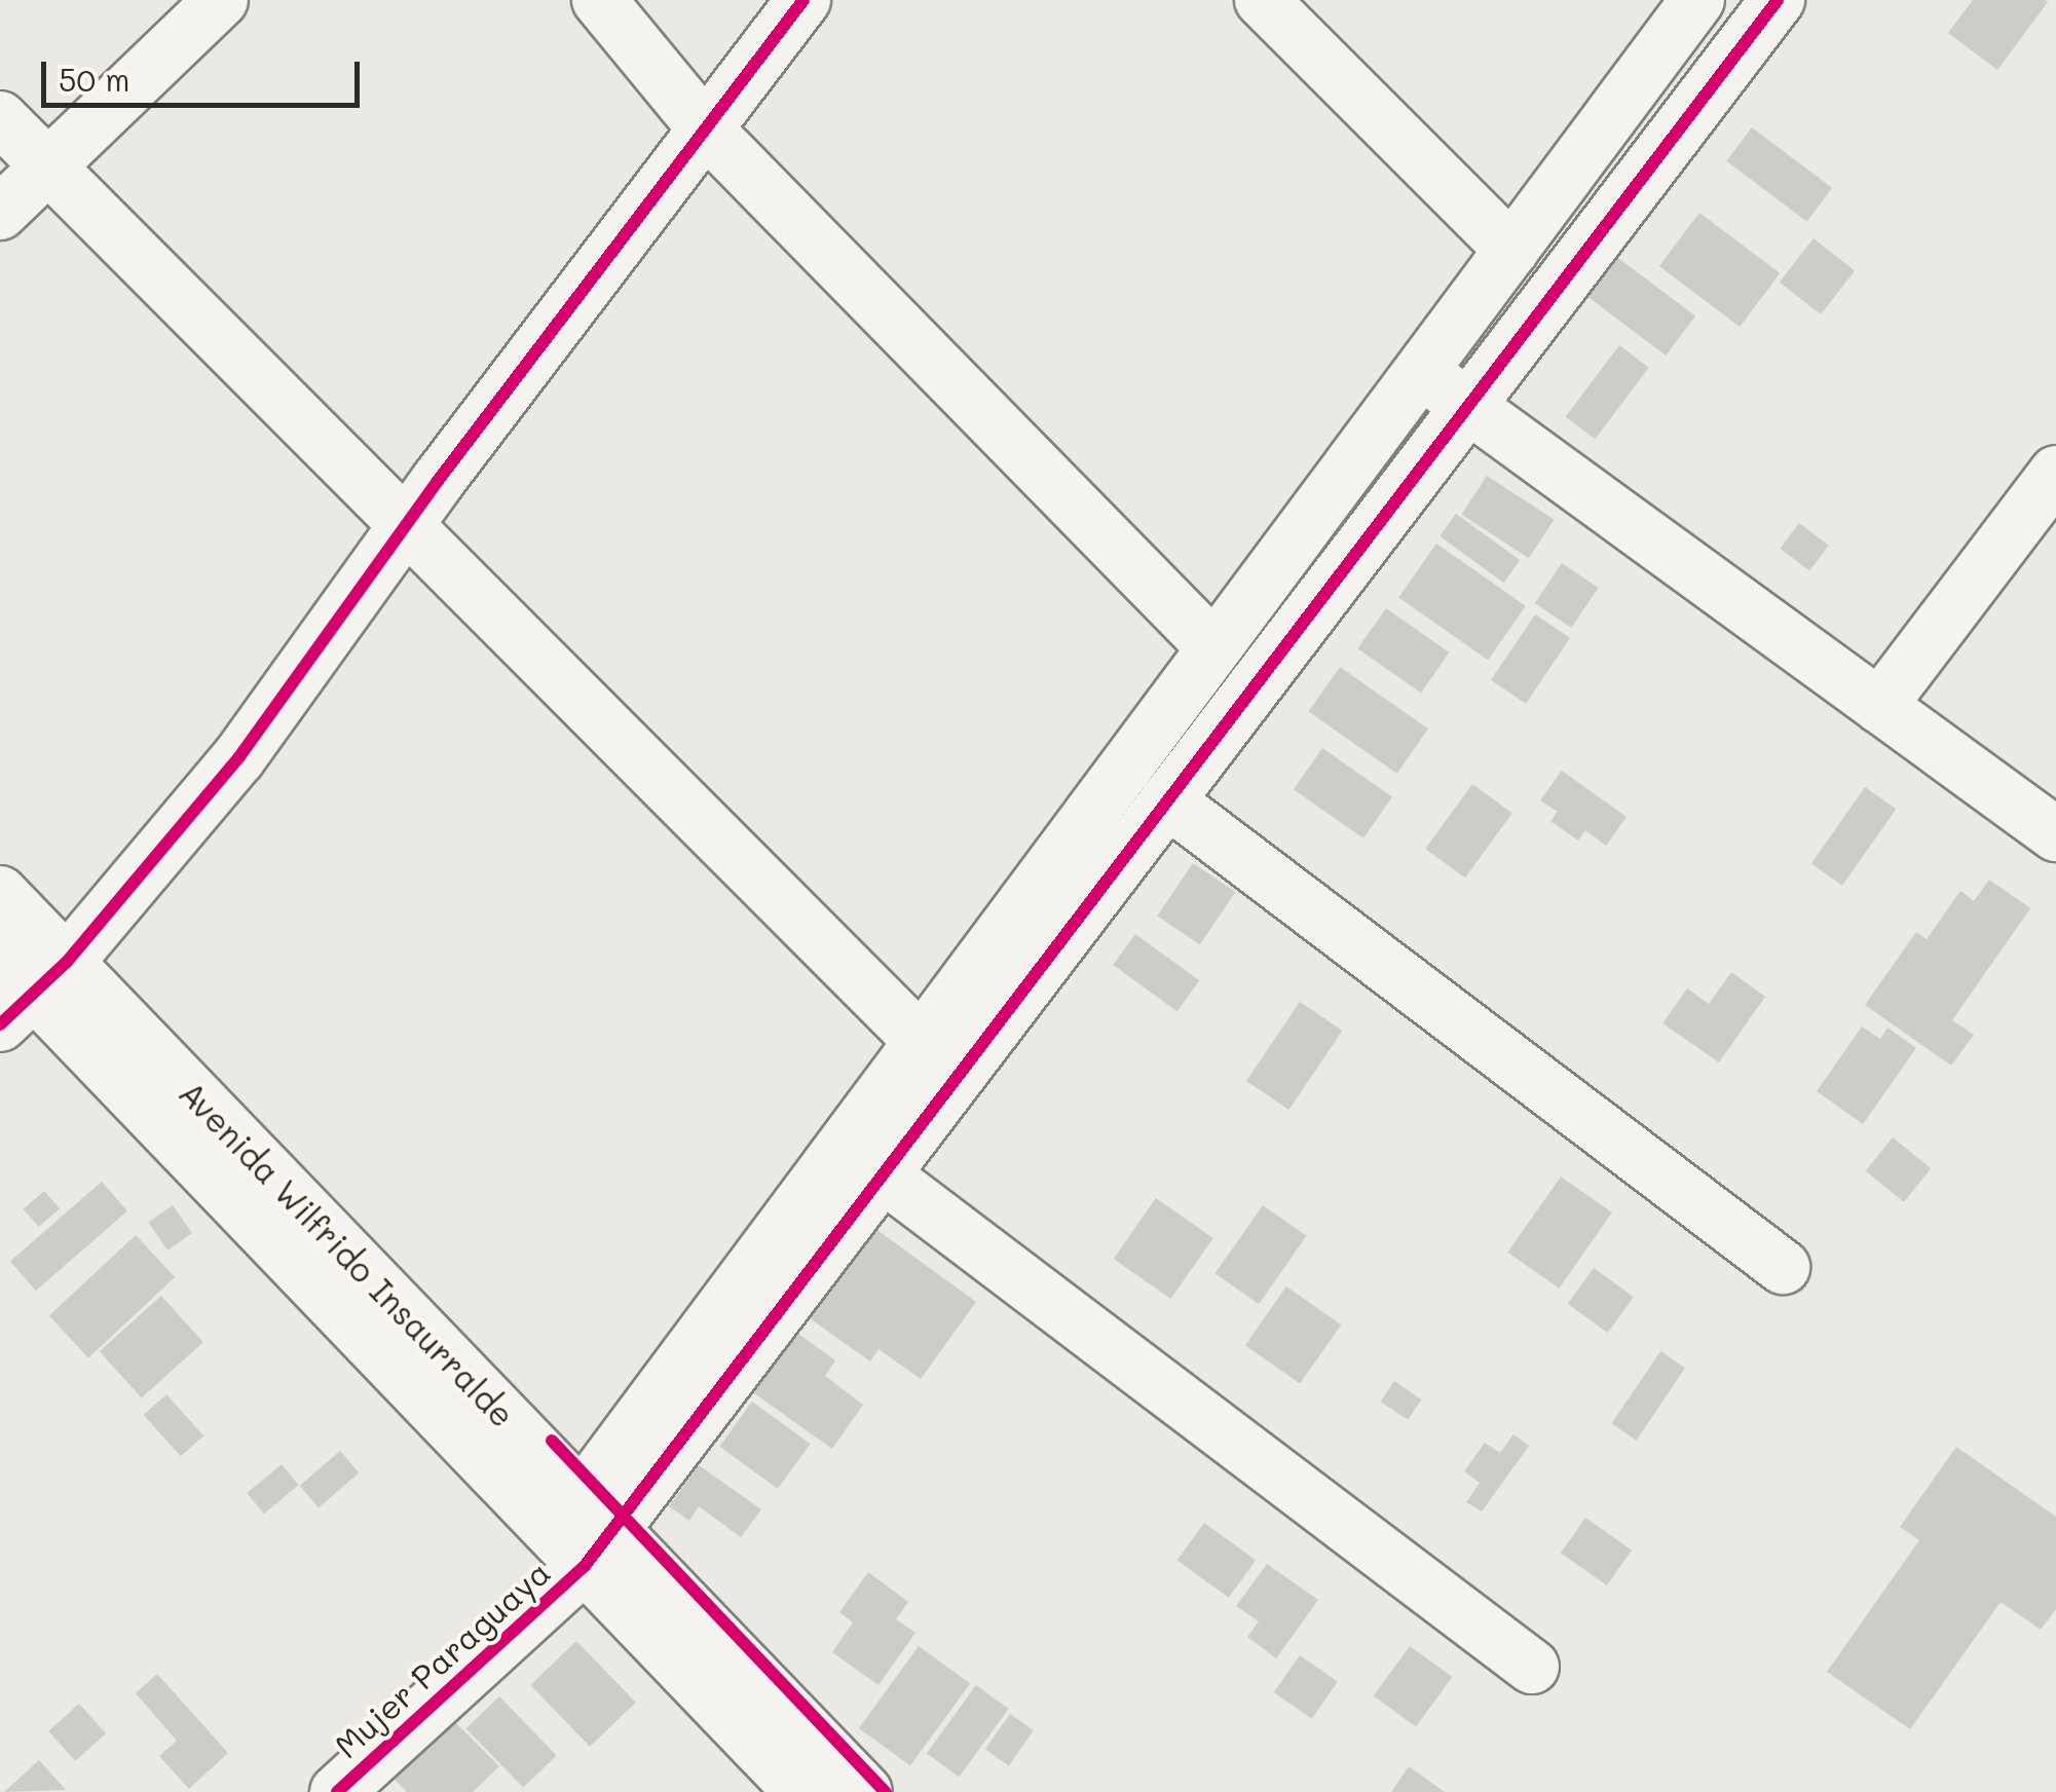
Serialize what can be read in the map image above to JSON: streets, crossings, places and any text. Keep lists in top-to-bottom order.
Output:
{
  "streets": {
    "street": ["Avenida Wilfrido Insaurralde", "Mujer Paraguaya"]
  },
  "crossings": [
    ["Avenida Wilfrido Insaurralde", "Mujer Paraguaya"]
  ],
  "scale_bar": "50 m"
}
